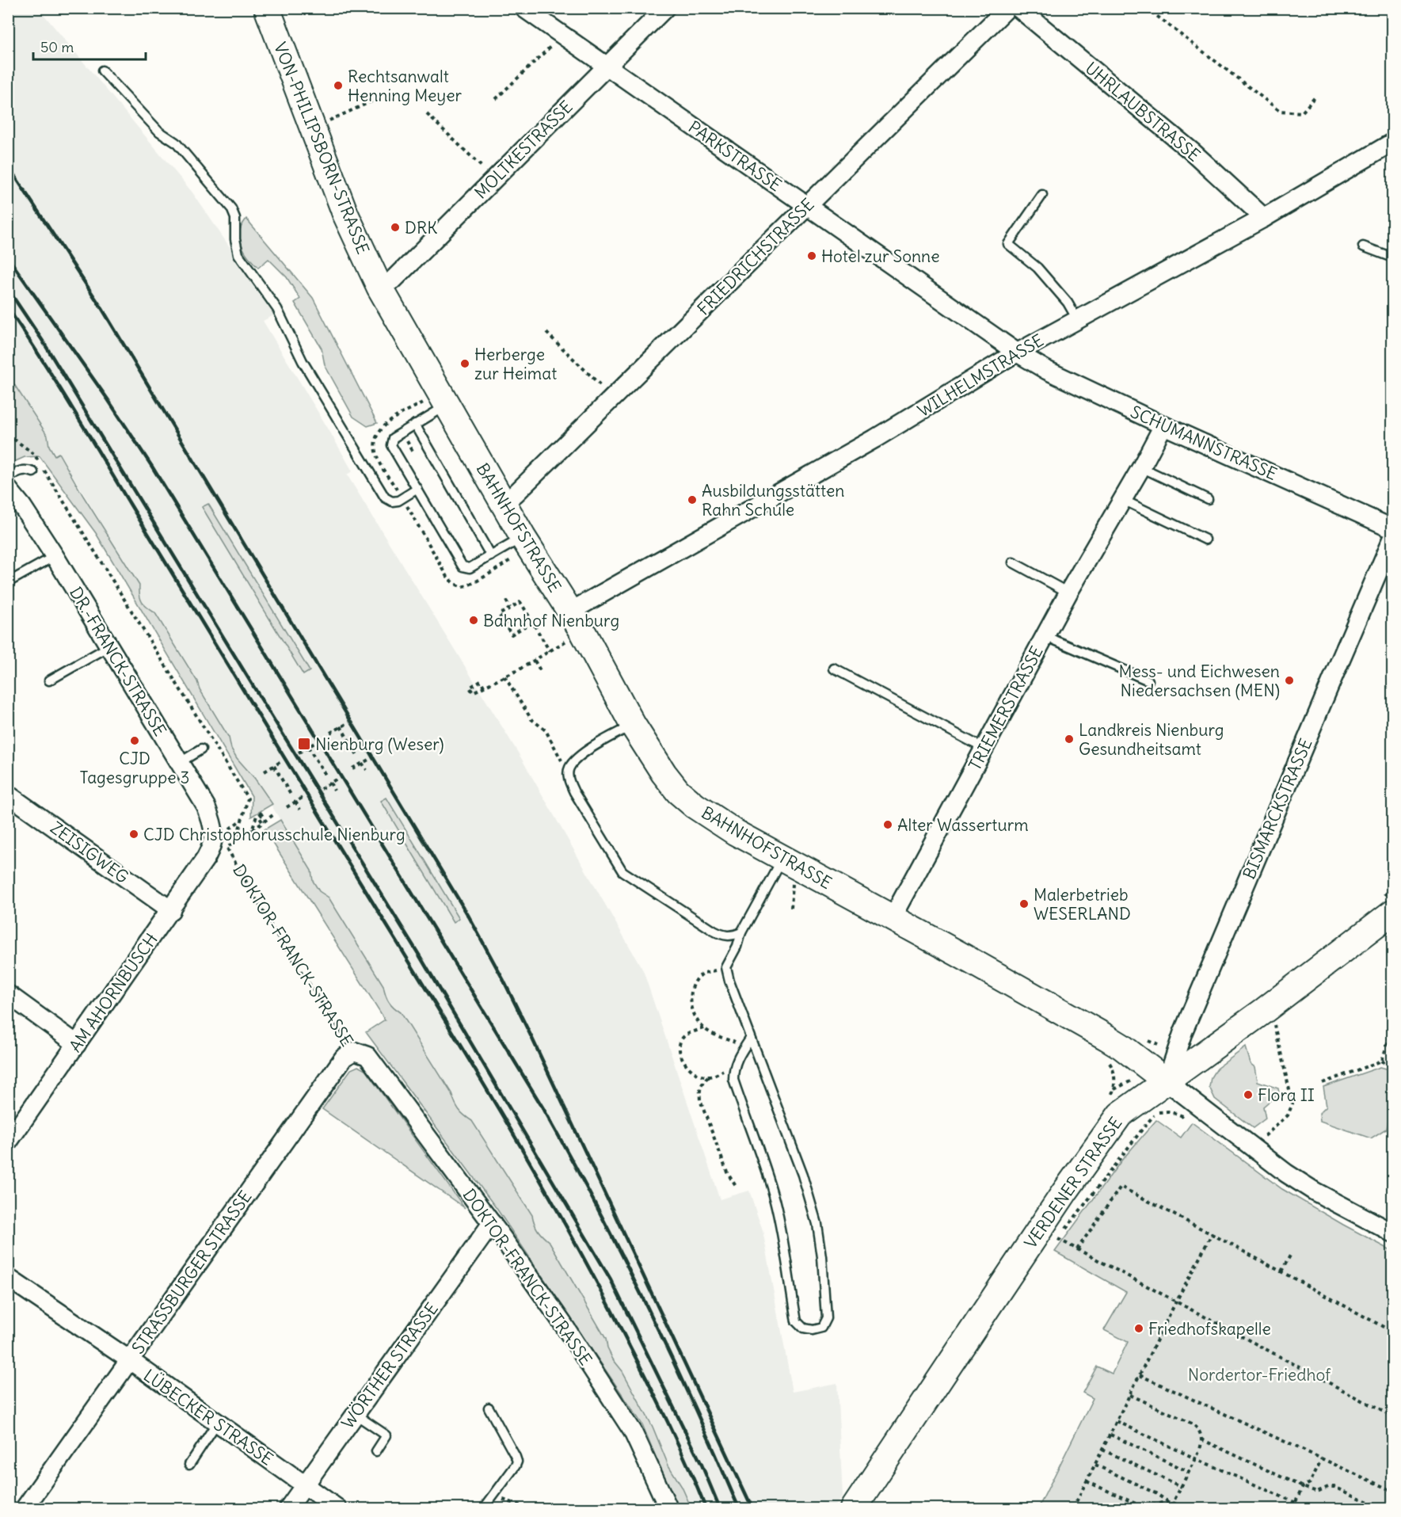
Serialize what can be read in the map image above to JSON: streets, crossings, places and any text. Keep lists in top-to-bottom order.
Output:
{
  "streets": {
    "main road": ["VON-PHILIPSBORN-STRASSE", "BAHNHOFSTRASSE", "VERDENER STRASSE"],
    "street": [
      "UHRLAUBSTRASSE",
      "MOLTKESTRASSE",
      "PARKSTRASSE",
      "FRIEDRICHSTRASSE",
      "WILHELMSTRASSE",
      "SCHUMANNSTRASSE",
      "DR.-FRANCK-STRASSE",
      "TRIEMERSTRASSE",
      "BISMARCKSTRASSE",
      "ZEISIGWEG",
      "DOKTOR-FRANCK-STRASSE",
      "AM AHORNBUSCH",
      "STRASSBURGER STRASSE",
      "WÖRTHER STRASSE",
      "LÜBECKER STRASSE"
    ]
  },
  "crossings": [
    ["UHRLAUBSTRASSE", "WILHELMSTRASSE"],
    ["VON-PHILIPSBORN-STRASSE", "MOLTKESTRASSE"],
    ["VON-PHILIPSBORN-STRASSE", "BAHNHOFSTRASSE"],
    ["MOLTKESTRASSE", "PARKSTRASSE"],
    ["MOLTKESTRASSE", "BAHNHOFSTRASSE"],
    ["PARKSTRASSE", "FRIEDRICHSTRASSE"],
    ["PARKSTRASSE", "WILHELMSTRASSE"],
    ["PARKSTRASSE", "SCHUMANNSTRASSE"],
    ["FRIEDRICHSTRASSE", "BAHNHOFSTRASSE"],
    ["WILHELMSTRASSE", "SCHUMANNSTRASSE"],
    ["WILHELMSTRASSE", "BAHNHOFSTRASSE"],
    ["SCHUMANNSTRASSE", "TRIEMERSTRASSE"],
    ["BAHNHOFSTRASSE", "TRIEMERSTRASSE"],
    ["BAHNHOFSTRASSE", "BISMARCKSTRASSE"],
    ["BAHNHOFSTRASSE", "VERDENER STRASSE"],
    ["DR.-FRANCK-STRASSE", "DOKTOR-FRANCK-STRASSE"],
    ["DR.-FRANCK-STRASSE", "AM AHORNBUSCH"],
    ["BISMARCKSTRASSE", "VERDENER STRASSE"],
    ["ZEISIGWEG", "AM AHORNBUSCH"],
    ["DOKTOR-FRANCK-STRASSE", "AM AHORNBUSCH"],
    ["DOKTOR-FRANCK-STRASSE", "STRASSBURGER STRASSE"],
    ["DOKTOR-FRANCK-STRASSE", "WÖRTHER STRASSE"],
    ["STRASSBURGER STRASSE", "LÜBECKER STRASSE"],
    ["WÖRTHER STRASSE", "LÜBECKER STRASSE"]
  ],
  "parks": ["Nordertor-Friedhof"],
  "places": {
    "other": [
      "Rechtsanwalt Henning Meyer",
      "DRK",
      "Hotel zur Sonne",
      "Herberge zur Heimat",
      "Ausbildungsstätten Rahn Schule",
      "Bahnhof Nienburg",
      "Mess- und Eichwesen Niedersachsen (MEN)",
      "Landkreis Nienburg Gesundheitsamt",
      "CJD Tagesgruppe 3",
      "Alter Wasserturm",
      "CJD Christophorusschule Nienburg",
      "Malerbetrieb WESERLAND",
      "Flora II",
      "Friedhofskapelle"
    ],
    "transit": ["Nienburg (Weser)"]
  },
  "scale_bar": "50 m"
}
